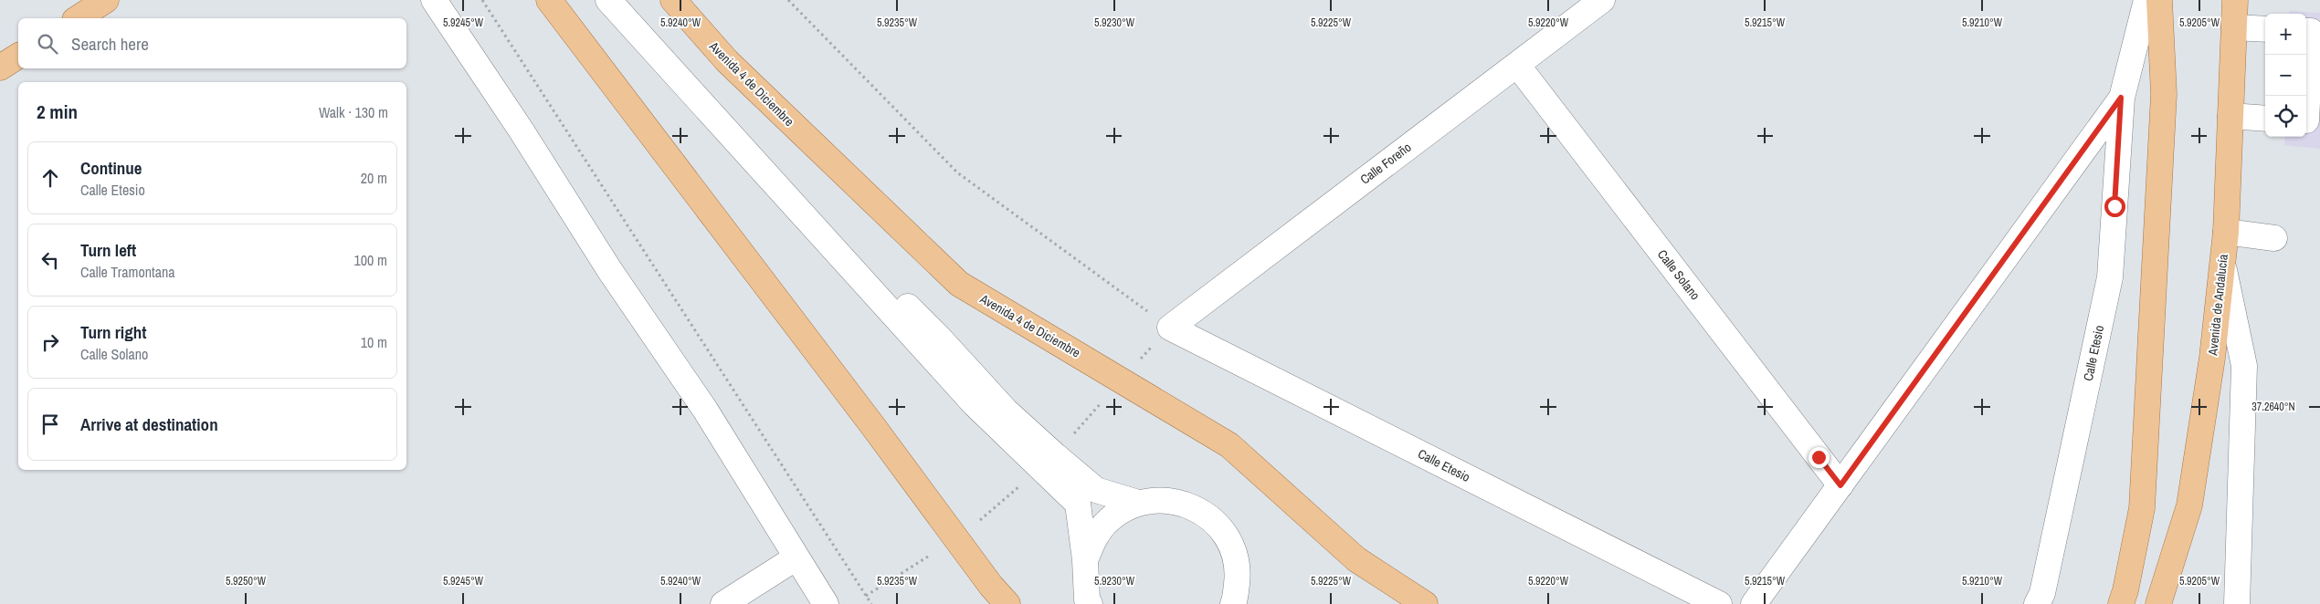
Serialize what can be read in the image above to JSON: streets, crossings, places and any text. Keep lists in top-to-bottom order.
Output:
{
  "streets": {
    "main road": ["Avenida 4 de Diciembre", "Avenida de Andalucía"],
    "street": ["Calle Foreño", "Calle Solano", "Calle Etesio"]
  },
  "crossings": [
    ["Calle Foreño", "Calle Solano"],
    ["Calle Foreño", "Calle Etesio"]
  ],
  "page": {
    "map_buttons": ["+", "−"],
    "search": "Search here",
    "heading": ["2 min", "Walk · 130 m"],
    "list": [
      ["Continue", "Calle Etesio", "20 m"],
      ["Turn left", "Calle Tramontana", "100 m"],
      ["Turn right", "Calle Solano", "10 m"],
      "Arrive at destination"
    ]
  },
  "coordinates": [
    "5.9245°W",
    "5.9240°W",
    "5.9235°W",
    "5.9230°W",
    "5.9225°W",
    "5.9220°W",
    "5.9215°W",
    "5.9210°W",
    "5.9205°W",
    "37.2640°N",
    "5.9250°W"
  ]
}
